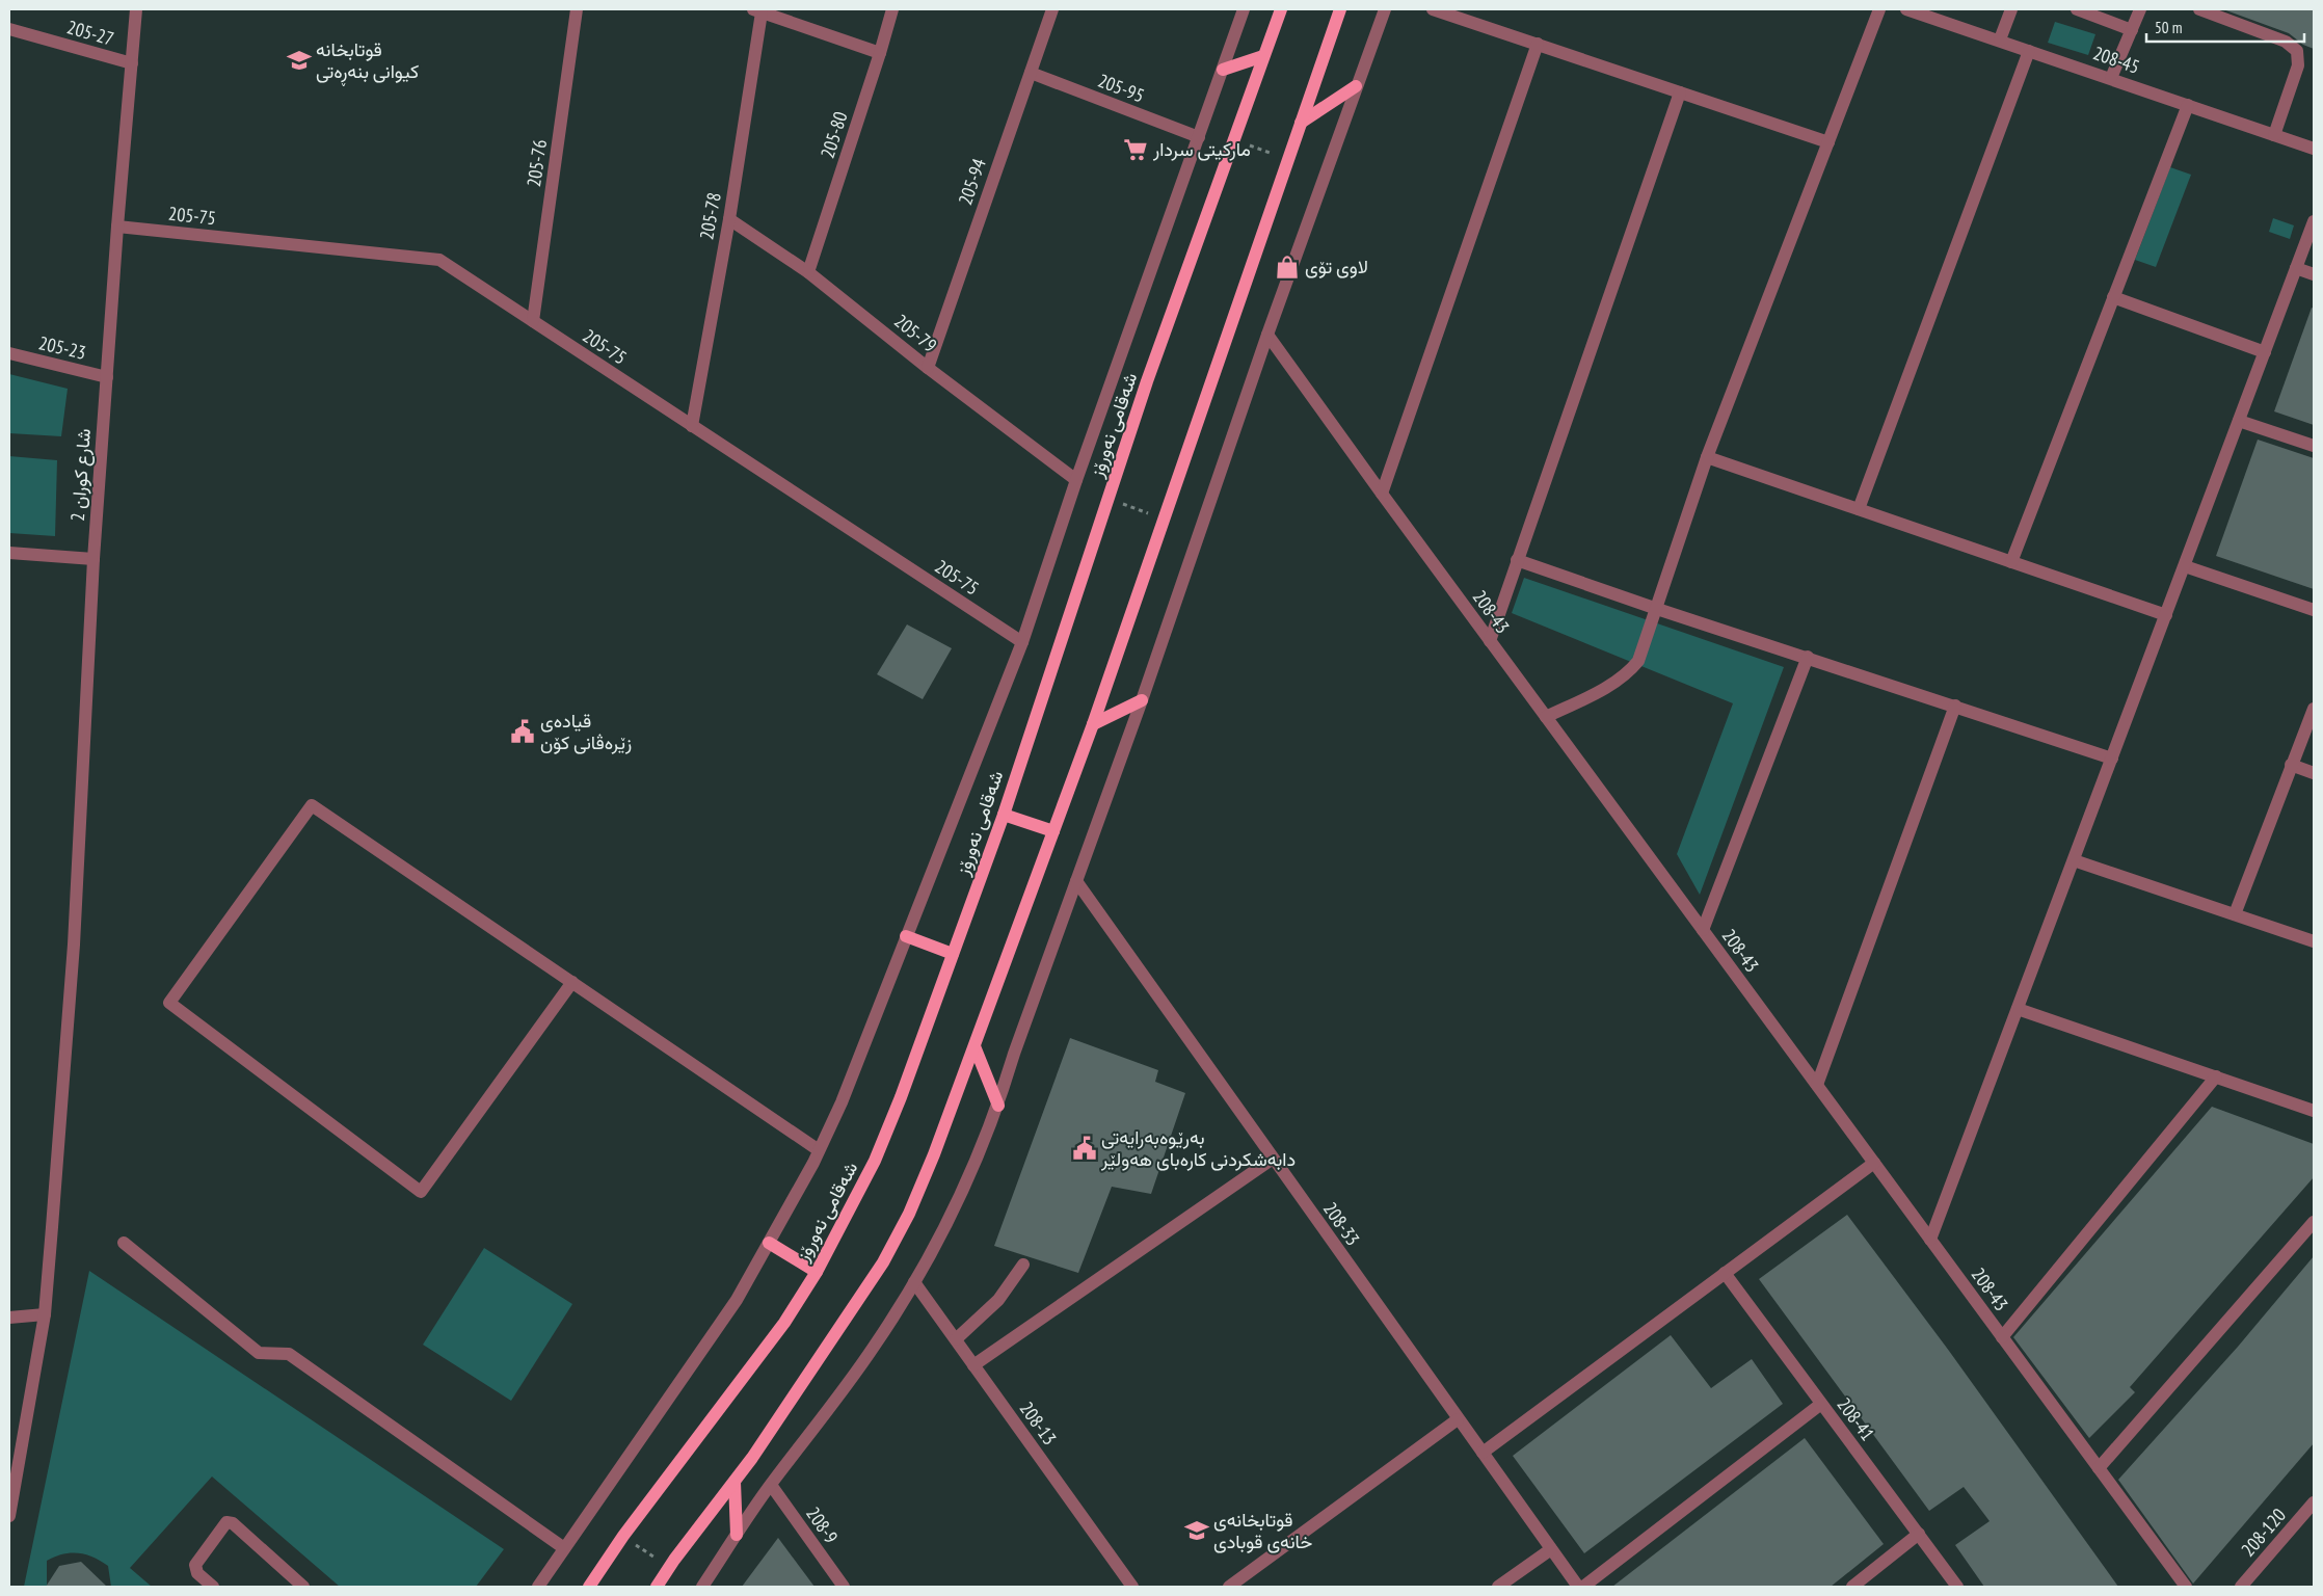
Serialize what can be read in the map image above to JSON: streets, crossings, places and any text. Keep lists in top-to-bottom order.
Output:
{
  "streets": {
    "main road": ["شەقامی نەورۆز"],
    "street": [
      "205-27",
      "208-45",
      "205-95",
      "205-80",
      "205-76",
      "205-94",
      "205-75",
      "205-78",
      "205-79",
      "205-23",
      "شارع كوران 2",
      "208-43",
      "208-33",
      "208-41",
      "208-13",
      "208-9",
      "208-120"
    ]
  },
  "crossings": [
    ["205-27", "شارع كوران 2"],
    ["205-95", "205-94"],
    ["205-80", "205-79"],
    ["205-76", "205-75"],
    ["205-94", "205-79"],
    ["205-75", "205-78"],
    ["205-75", "شارع كوران 2"],
    ["205-78", "205-79"],
    ["205-23", "شارع كوران 2"]
  ],
  "places": {
    "school or university": ["قوتابخانە کیوانی بنەڕەتی", "قوتابخانەی خانەی قوبادی"],
    "supermarket": ["ماركيتى سردار"],
    "shop": ["لاوی تۆی"],
    "public building": ["قیادەی زێرەڤانی کۆن", "بەرێوەبەرایەتی دابەشکردنی کارەبای هەولێر"]
  },
  "scale_bar": "50 m"
}
